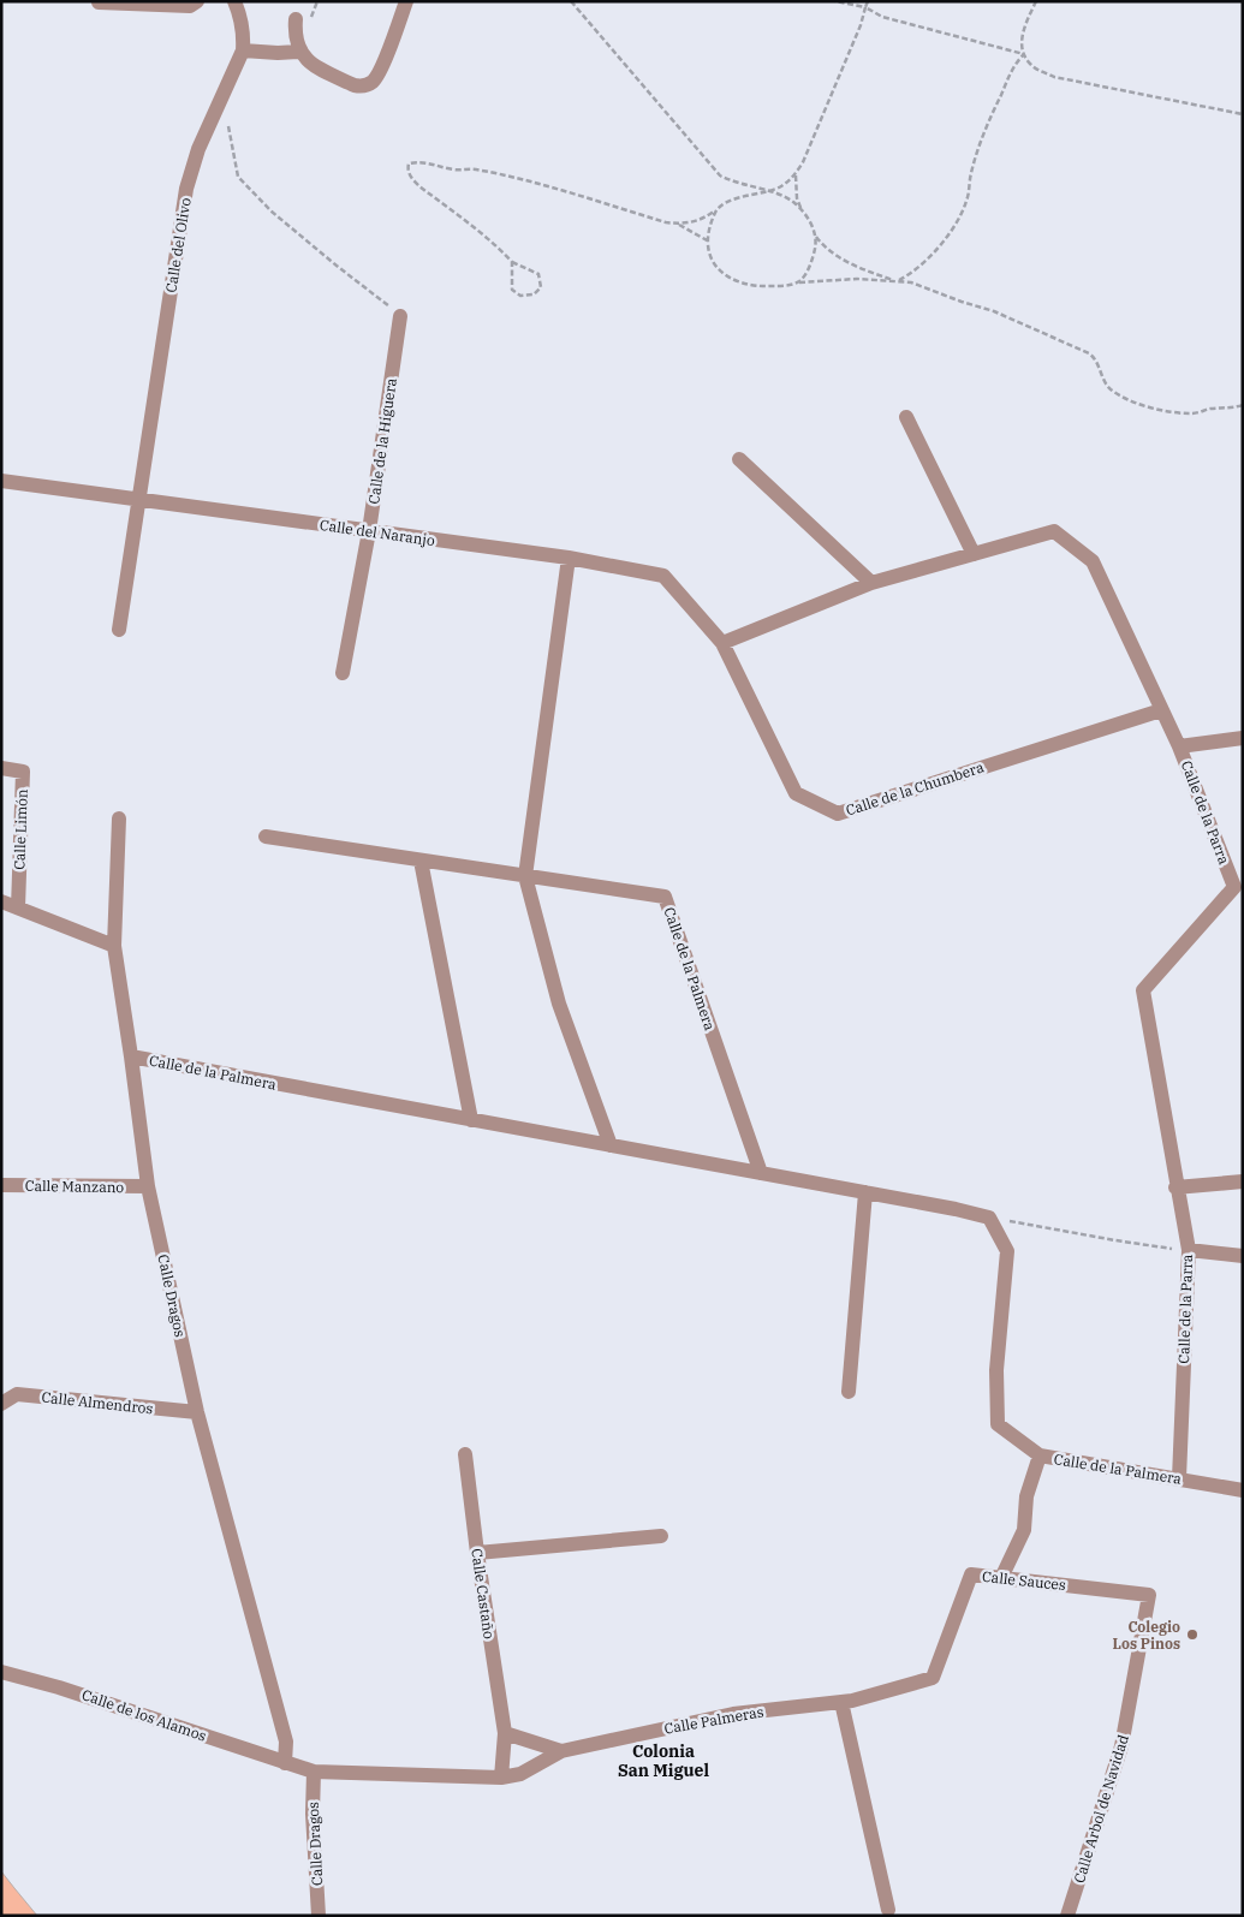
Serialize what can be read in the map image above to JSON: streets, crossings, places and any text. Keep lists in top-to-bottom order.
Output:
{
  "streets": {
    "street": [
      "Calle del Olivo",
      "Calle de la Higuera",
      "Calle del Naranjo",
      "Calle de la Chumbera",
      "Calle de la Parra",
      "Calle Limón",
      "Calle de la Palmera",
      "Calle Manzano",
      "Calle Dragos",
      "Calle Almendros",
      "Calle Sauces",
      "Calle Castaño",
      "Calle de los Alamos",
      "Calle Palmeras",
      "Calle Arbol de Navidad"
    ]
  },
  "crossings": [
    ["Calle del Olivo", "Calle del Naranjo"],
    ["Calle de la Higuera", "Calle del Naranjo"],
    ["Calle del Naranjo", "Calle de la Chumbera"],
    ["Calle del Naranjo", "Calle de la Parra"],
    ["Calle de la Chumbera", "Calle de la Parra"],
    ["Calle de la Parra", "Calle de la Palmera"],
    ["Calle de la Palmera", "Calle Dragos"],
    ["Calle Manzano", "Calle Dragos"],
    ["Calle Dragos", "Calle Almendros"],
    ["Calle Dragos", "Calle de los Alamos"],
    ["Calle Dragos", "Calle Palmeras"],
    ["Calle Sauces", "Calle Palmeras"],
    ["Calle Sauces", "Calle Arbol de Navidad"],
    ["Calle Castaño", "Calle Palmeras"],
    ["Calle de los Alamos", "Calle Palmeras"]
  ],
  "districts": ["Colonia San Miguel"],
  "places": ["Colegio Los Pinos"]
}
